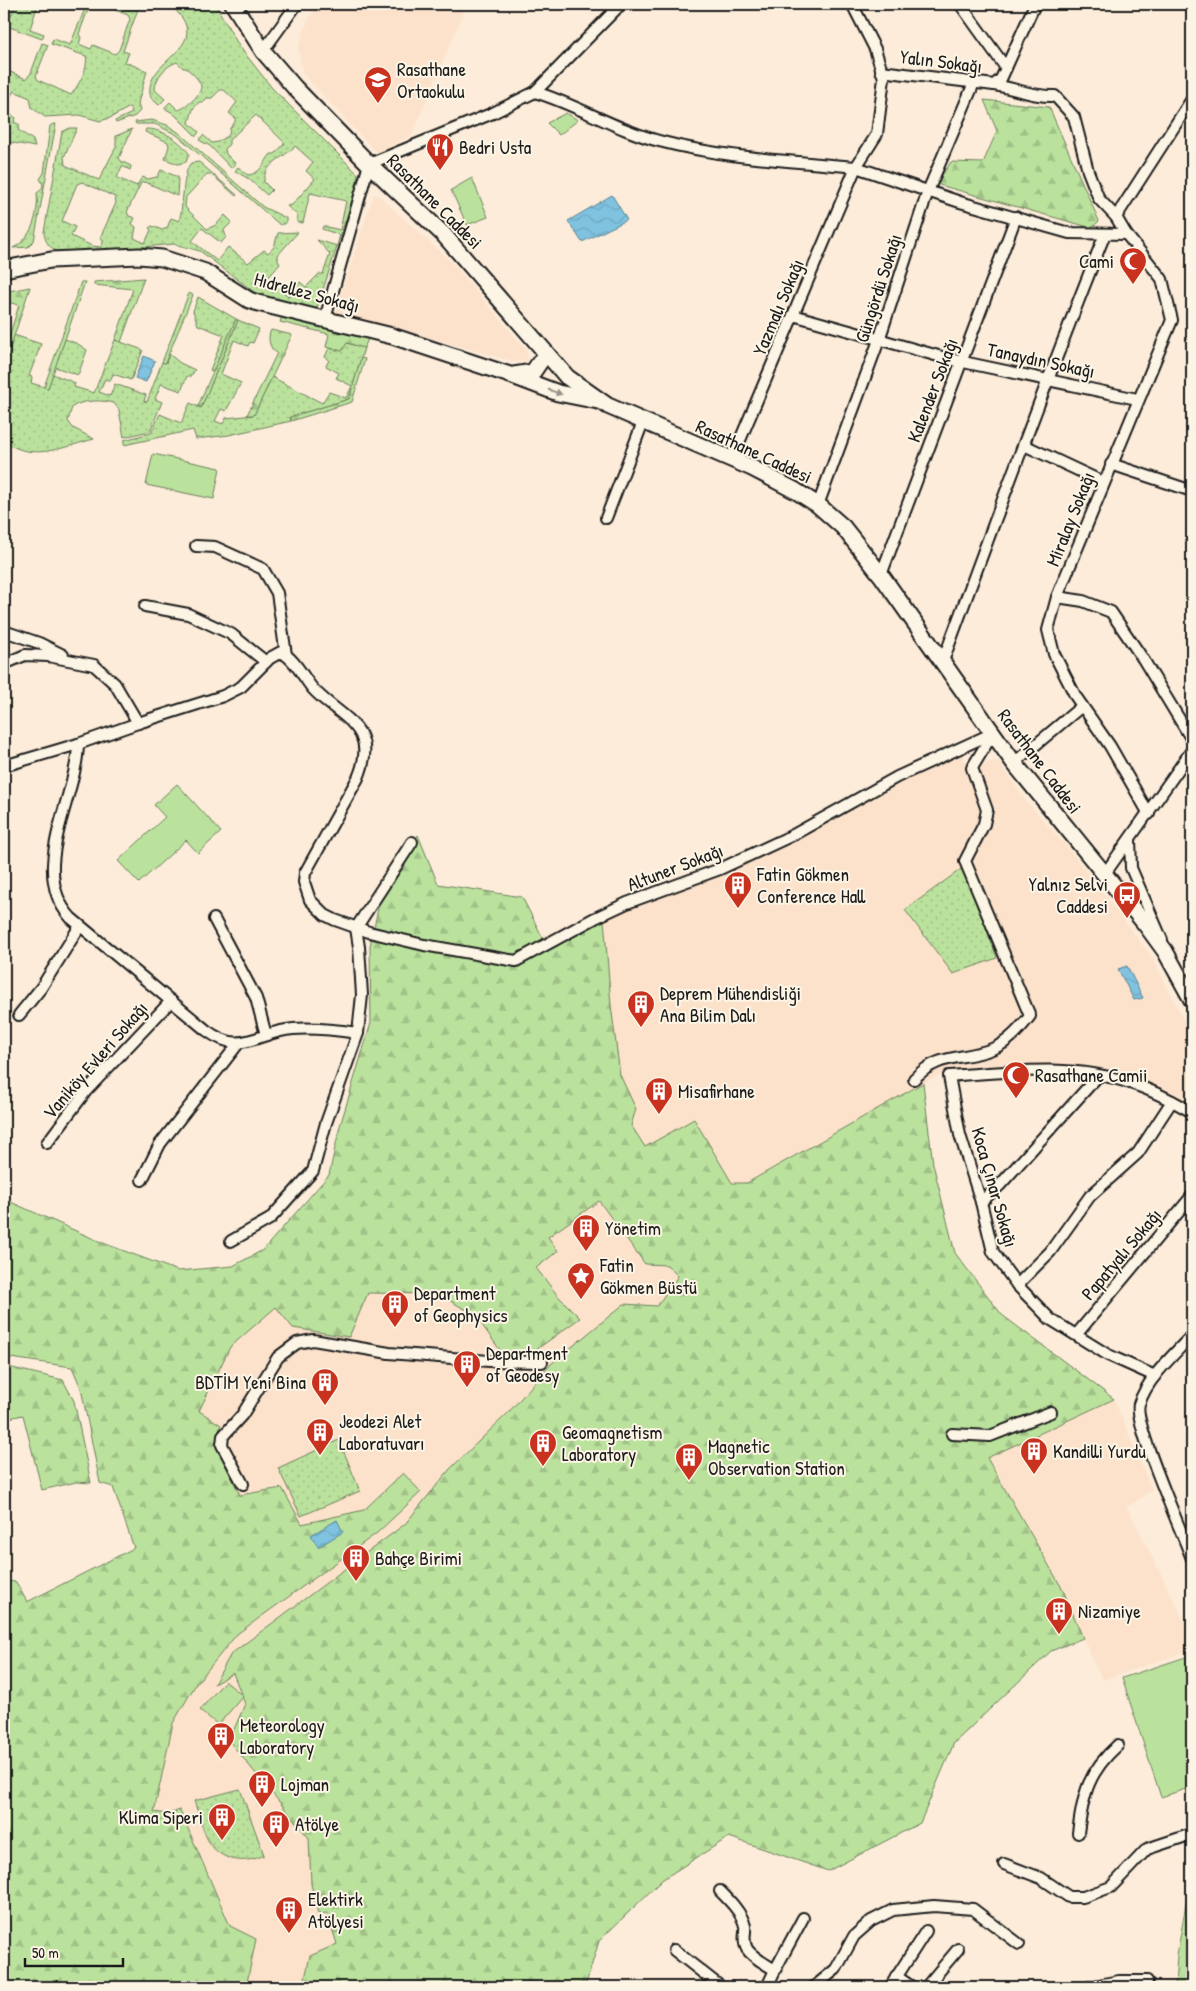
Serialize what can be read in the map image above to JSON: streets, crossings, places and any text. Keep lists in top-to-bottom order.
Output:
{
  "streets": {
    "street": [
      "Yalın Sokağı",
      "Rasathane Caddesi",
      "Güngördü Sokağı",
      "Hıdrellez Sokağı",
      "Yazmalı Sokağı",
      "Tanaydın Sokağı",
      "Kalender Sokağı",
      "Miralay Sokağı",
      "Altuner Sokağı",
      "Vaniköy Evleri Sokağı",
      "Koca Çınar Sokağı",
      "Papatyalı Sokağı"
    ]
  },
  "crossings": [
    ["Yalın Sokağı", "Güngördü Sokağı"],
    ["Yalın Sokağı", "Yazmalı Sokağı"],
    ["Yalın Sokağı", "Miralay Sokağı"],
    ["Rasathane Caddesi", "Güngördü Sokağı"],
    ["Rasathane Caddesi", "Hıdrellez Sokağı"],
    ["Rasathane Caddesi", "Yazmalı Sokağı"],
    ["Rasathane Caddesi", "Kalender Sokağı"],
    ["Rasathane Caddesi", "Altuner Sokağı"],
    ["Güngördü Sokağı", "Tanaydın Sokağı"],
    ["Yazmalı Sokağı", "Tanaydın Sokağı"],
    ["Tanaydın Sokağı", "Kalender Sokağı"],
    ["Tanaydın Sokağı", "Miralay Sokağı"],
    ["Koca Çınar Sokağı", "Papatyalı Sokağı"]
  ],
  "places": {
    "school or university": ["Rasathane Ortaokulu"],
    "restaurant": ["Bedri Usta"],
    "mosque": ["Cami", "Rasathane Camii"],
    "building": [
      "Fatin Gökmen Conference Hall",
      "Deprem Mühendisliği Ana Bilim Dalı",
      "Misafirhane",
      "Yönetim",
      "Department of Geophysics",
      "Department of Geodesy",
      "BDTİM Yeni Bina",
      "Jeodezi Alet Laboratuvarı",
      "Geomagnetism Laboratory",
      "Kandilli Yurdu",
      "Magnetic Observation Station",
      "Bahçe Birimi",
      "Nizamiye",
      "Meteorology Laboratory",
      "Lojman",
      "Klima Siperi",
      "Atölye",
      "Elektirk Atölyesi"
    ],
    "bus stop": ["Yalnız Selvi Caddesi"],
    "place": ["Fatin Gökmen Büstü"]
  },
  "scale_bar": "50 m"
}
